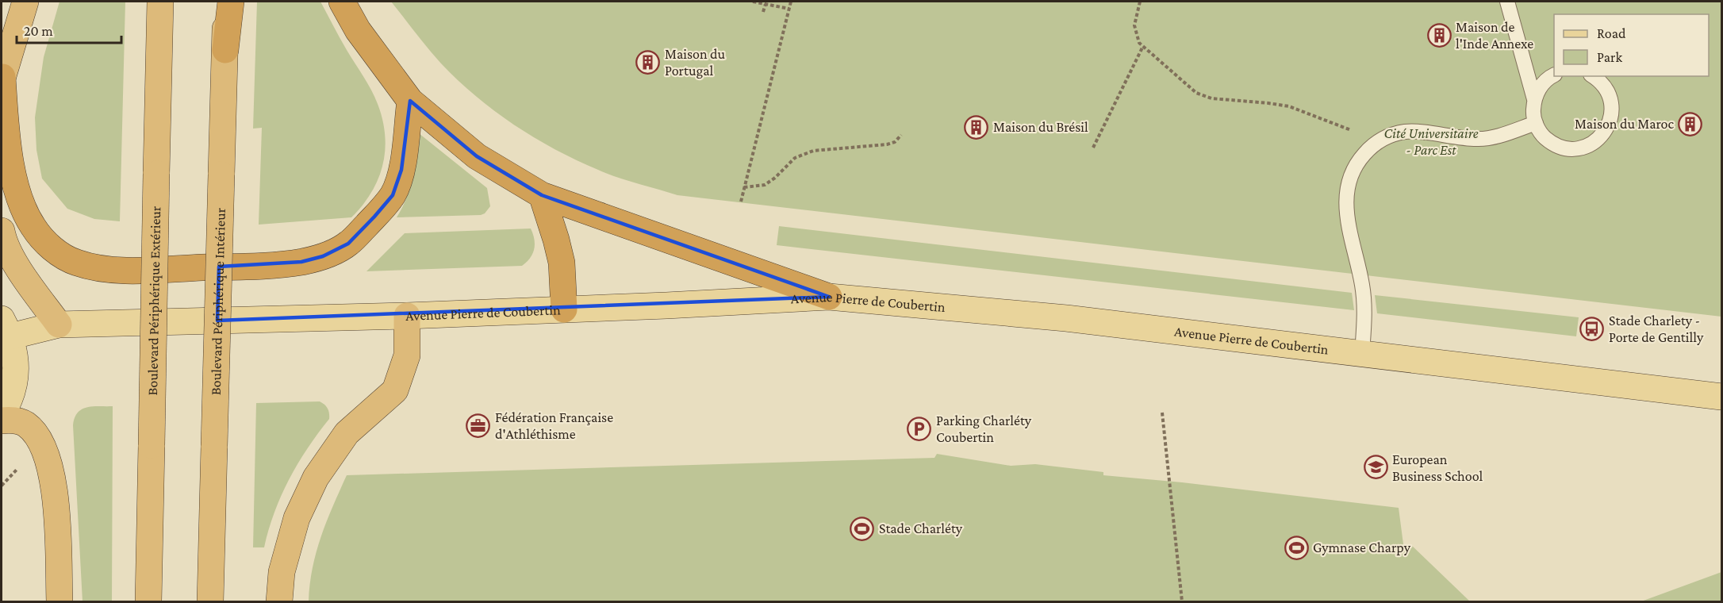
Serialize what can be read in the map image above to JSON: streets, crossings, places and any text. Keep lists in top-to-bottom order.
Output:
{
  "streets": {
    "highway": ["Boulevard Périphérique Extérieur", "Boulevard Périphérique Intérieur"],
    "main road": ["Avenue Pierre de Coubertin"]
  },
  "parks": ["Cité Universitaire - Parc Est"],
  "places": {
    "building": [
      "Maison de l'Inde Annexe",
      "Maison du Portugal",
      "Maison du Maroc",
      "Maison du Brésil"
    ],
    "bus stop": ["Stade Charlety - Porte de Gentilly"],
    "office": ["Fédération Française d'Athléthisme"],
    "parking": ["Parking Charléty Coubertin"],
    "school or university": ["European Business School"],
    "sports": ["Stade Charléty", "Gymnase Charpy"]
  },
  "legend": ["Road", "Park"],
  "scale_bar": "20 m"
}
